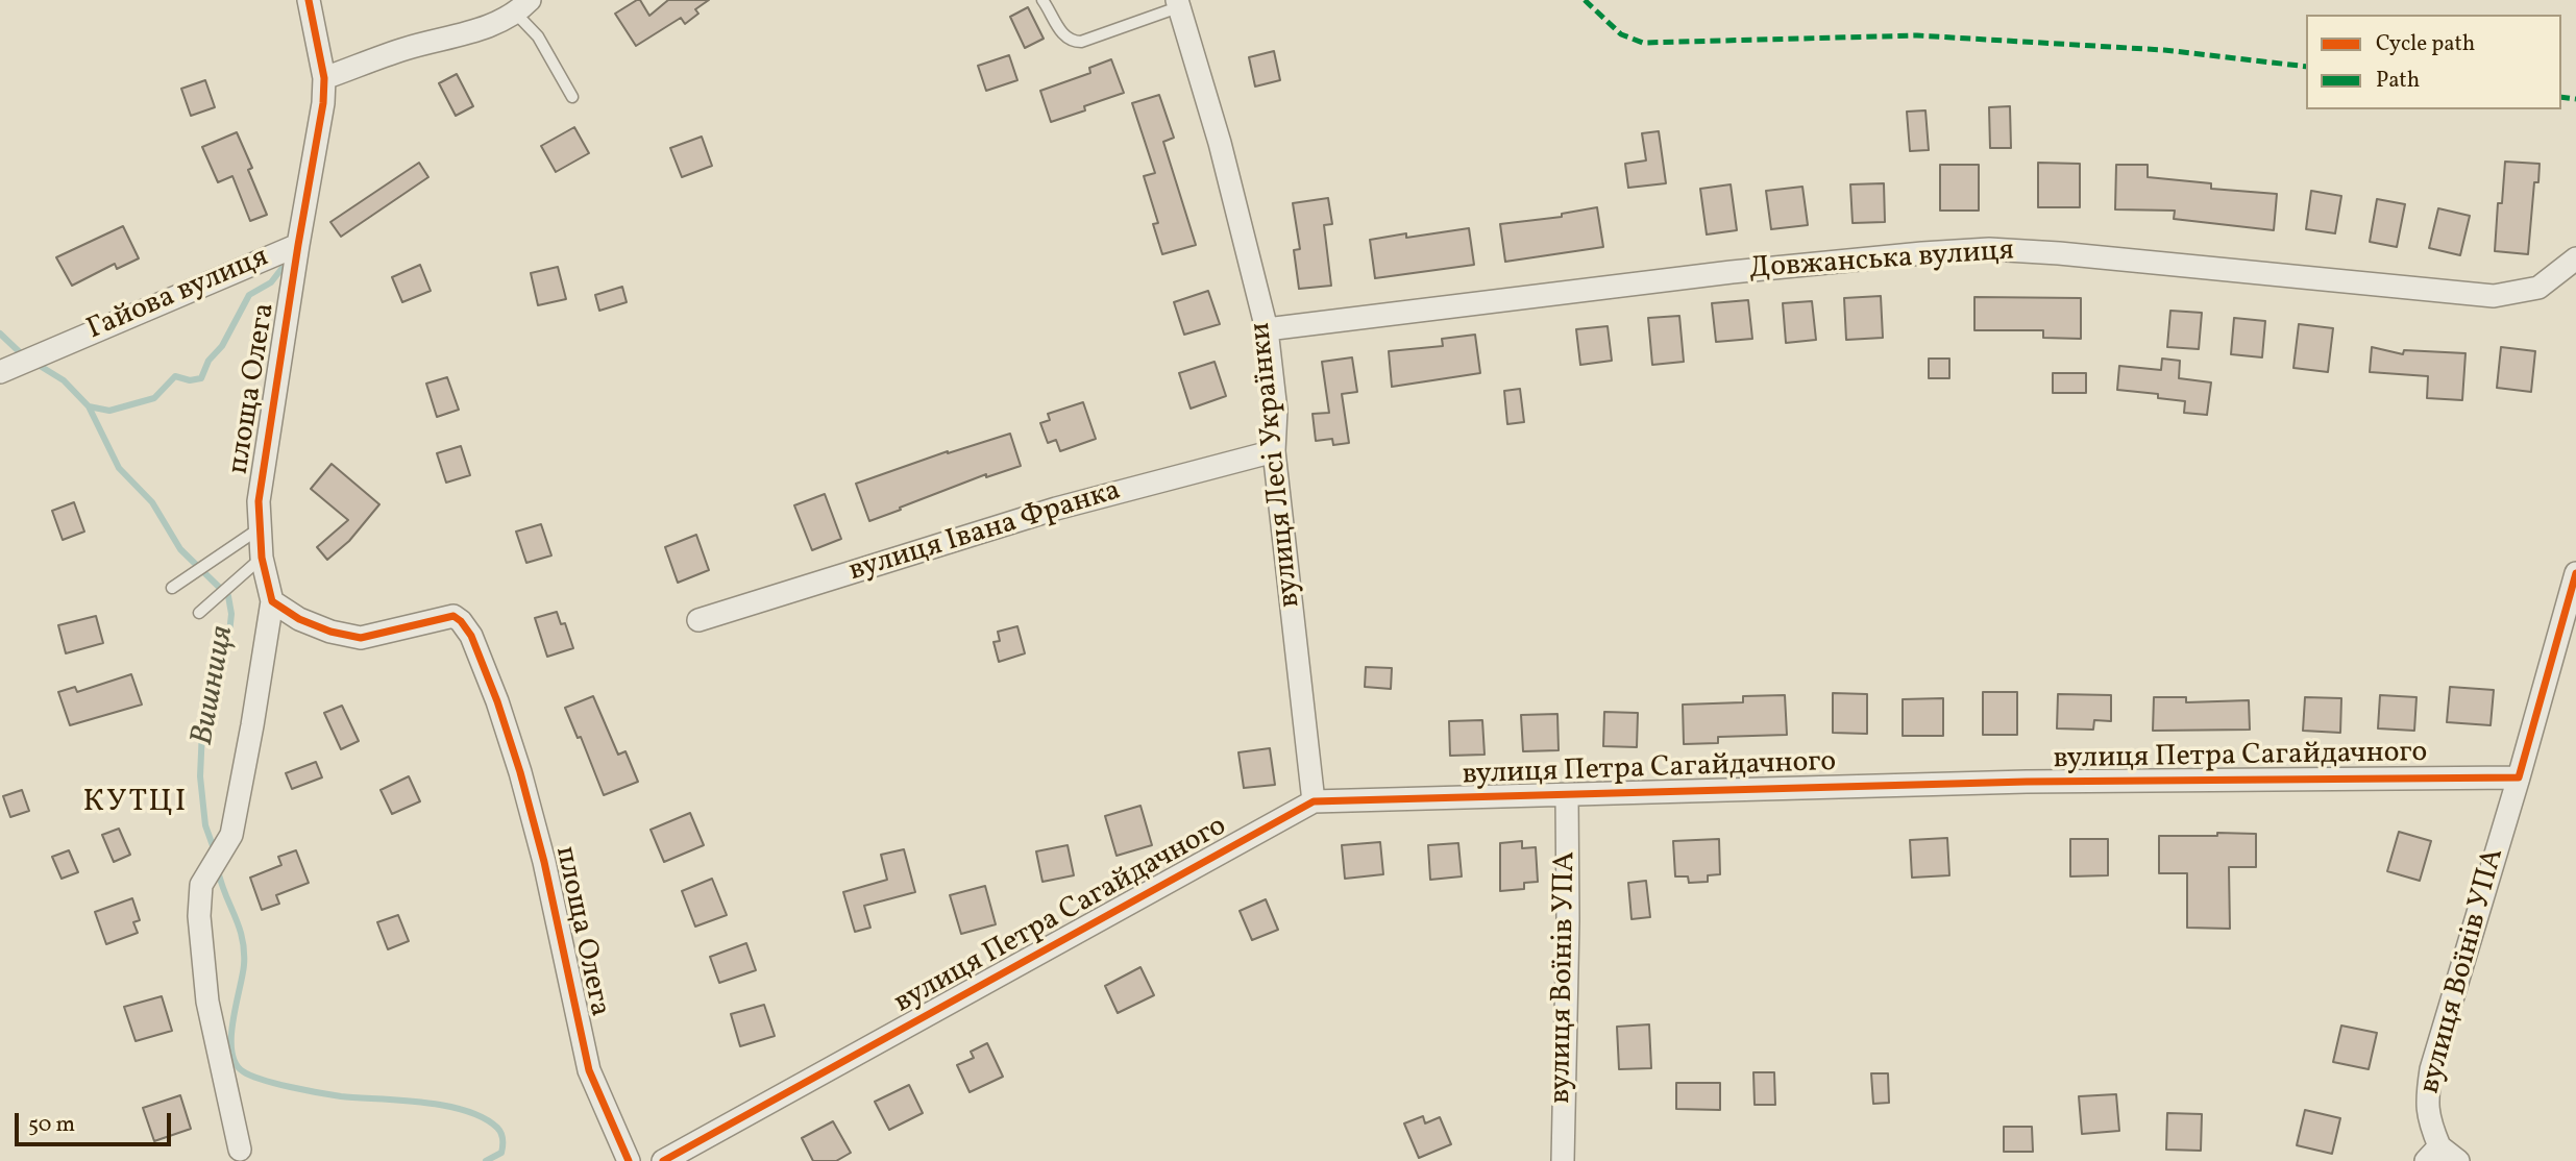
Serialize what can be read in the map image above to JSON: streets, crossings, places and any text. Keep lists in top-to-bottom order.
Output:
{
  "streets": {
    "street": [
      "Довжанська вулиця",
      "Гайова вулиця",
      "площа Олега",
      "вулиця Лесі Українки",
      "вулиця Івана Франка",
      "вулиця Петра Сагайдачного",
      "вулиця Воїнів УПА"
    ]
  },
  "crossings": [
    ["Довжанська вулиця", "вулиця Лесі Українки"],
    ["Гайова вулиця", "площа Олега"],
    ["вулиця Лесі Українки", "вулиця Івана Франка"],
    ["вулиця Лесі Українки", "вулиця Петра Сагайдачного"],
    ["вулиця Петра Сагайдачного", "вулиця Воїнів УПА"]
  ],
  "districts": ["КУТЦІ"],
  "water": ["Вишниця"],
  "legend": ["Cycle path", "Path"],
  "scale_bar": "50 m"
}
